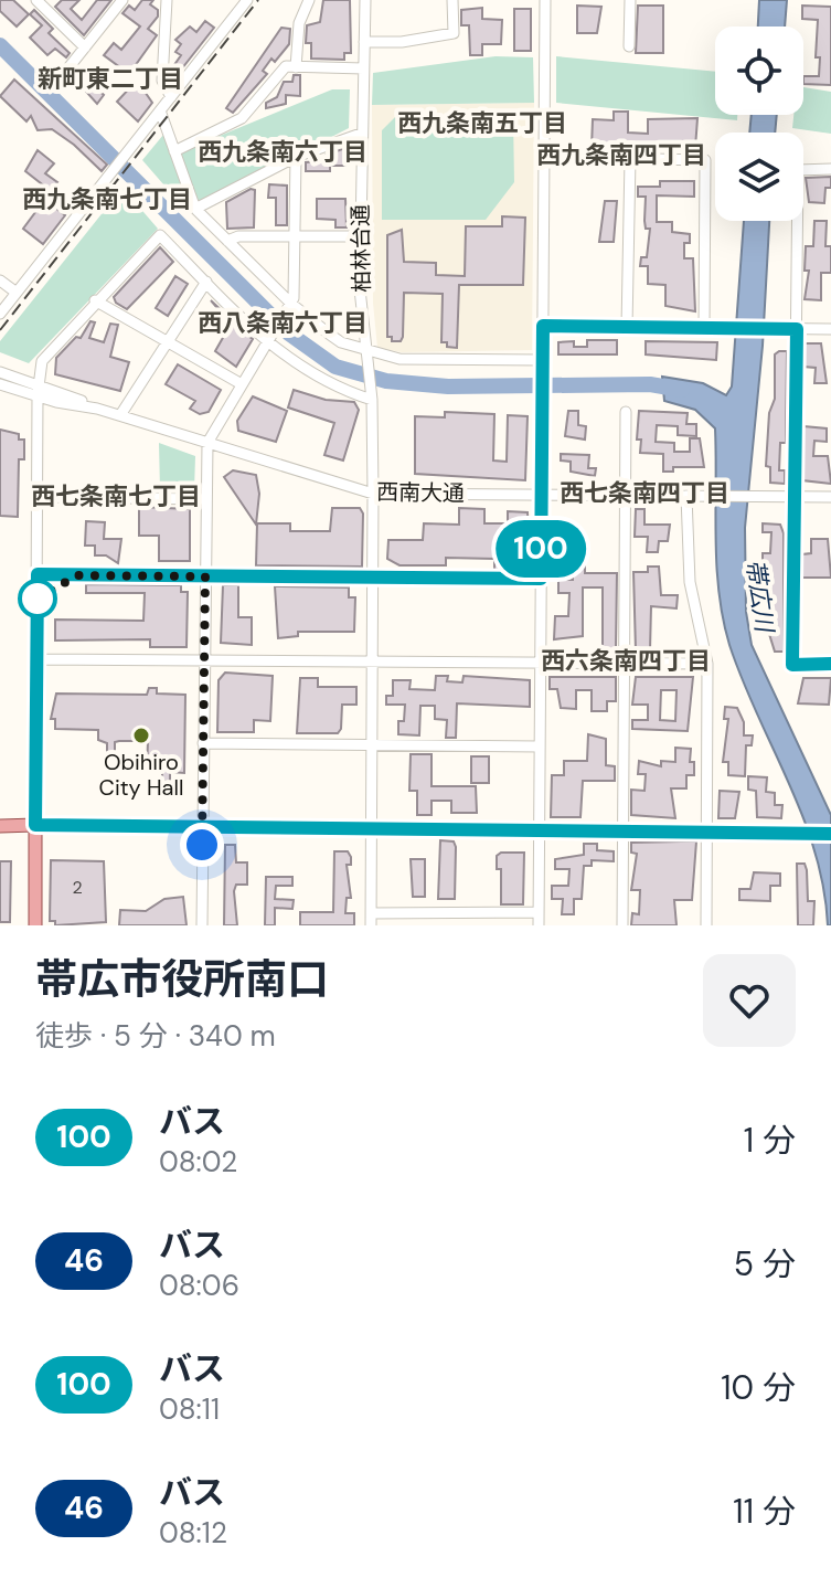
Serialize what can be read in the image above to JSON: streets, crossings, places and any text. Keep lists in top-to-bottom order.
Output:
{
  "streets": {
    "street": ["柏林台通", "西南大通"]
  },
  "crossings": [
    ["柏林台通", "西南大通"]
  ],
  "districts": [
    "新町東二丁目",
    "西九条南五丁目",
    "西九条南六丁目",
    "西九条南四丁目",
    "西九条南七丁目",
    "西八条南六丁目",
    "西七条南四丁目",
    "西七条南七丁目",
    "西六条南四丁目"
  ],
  "water": ["帯広川"],
  "places": ["Obihiro City Hall"],
  "lines": ["bus line 100"],
  "house_numbers": ["2"],
  "page": {
    "on_map": "100",
    "heading": ["帯広市役所南口", "徒歩 · 5 分 · 340 m"],
    "list": [
      {
        "mark": "100",
        "name": "バス",
        "note": "08:02",
        "value": "1 分"
      },
      {
        "mark": "46",
        "name": "バス",
        "note": "08:06",
        "value": "5 分"
      },
      {
        "mark": "100",
        "name": "バス",
        "note": "08:11",
        "value": "10 分"
      },
      {
        "mark": "46",
        "name": "バス",
        "note": "08:12",
        "value": "11 分"
      }
    ]
  }
}
